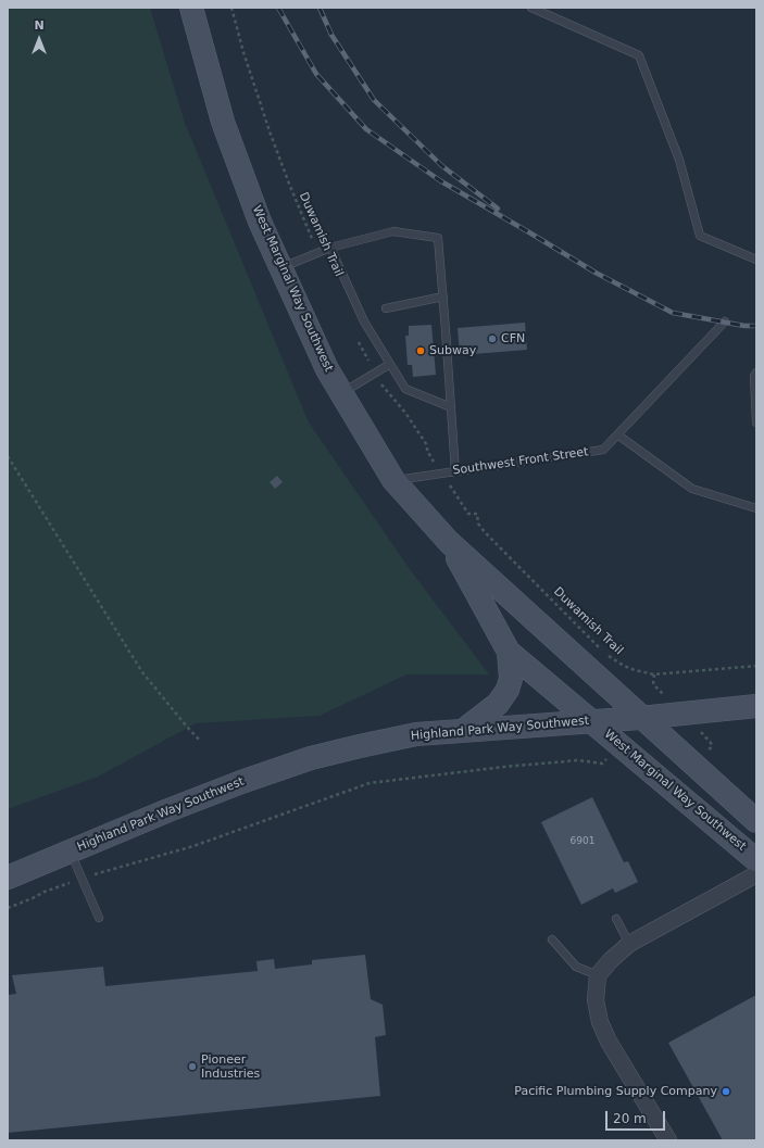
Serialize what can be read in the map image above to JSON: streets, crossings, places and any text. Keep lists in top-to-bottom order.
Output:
{
  "streets": {
    "main road": ["West Marginal Way Southwest", "Highland Park Way Southwest"],
    "lane": ["Southwest Front Street"],
    "path": ["Duwamish Trail"]
  },
  "crossings": [
    ["West Marginal Way Southwest", "Southwest Front Street"],
    ["West Marginal Way Southwest", "Highland Park Way Southwest"]
  ],
  "places": [
    "CFN",
    "Subway",
    "Pioneer Industries",
    "Pacific Plumbing Supply Company"
  ],
  "house_numbers": ["6901"],
  "scale_bar": "20 m",
  "north": "top"
}
